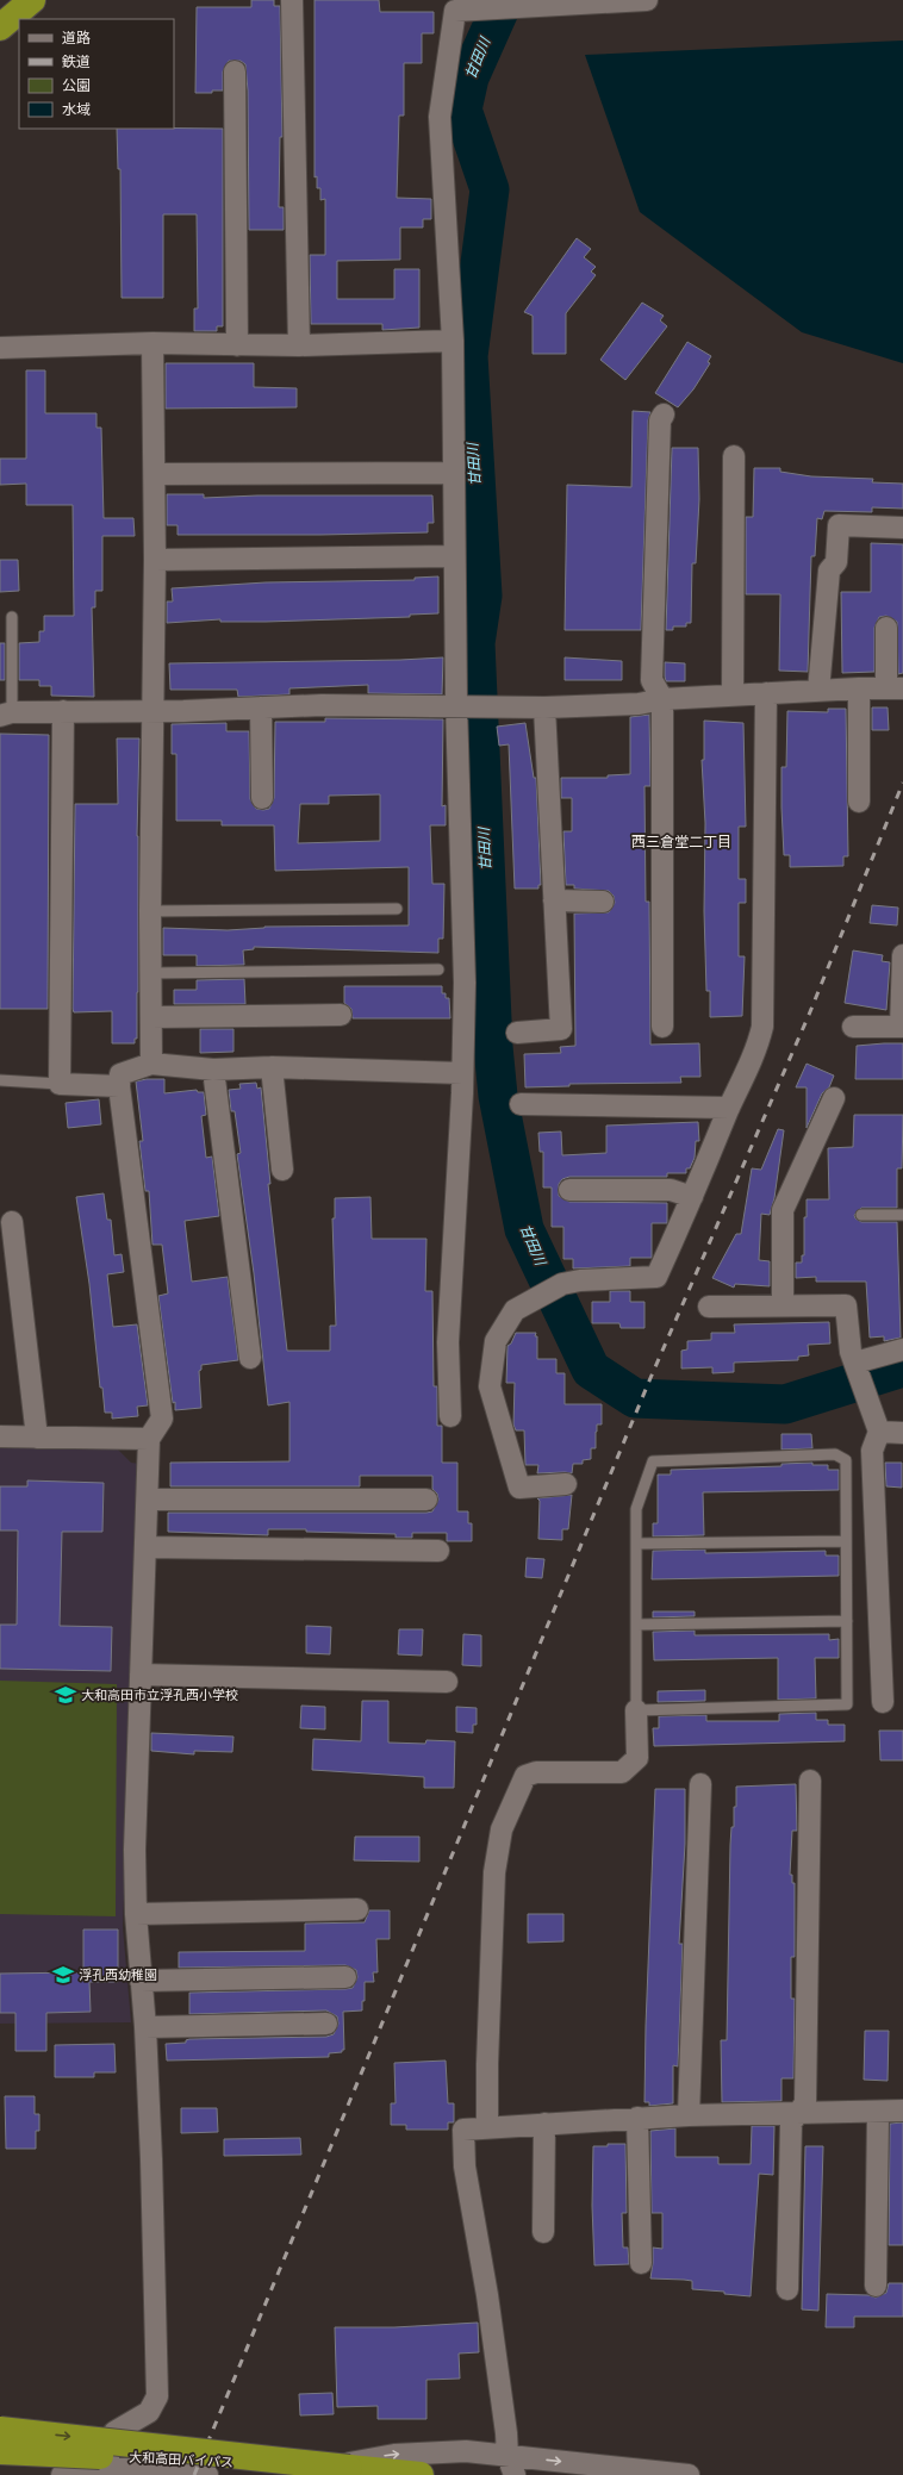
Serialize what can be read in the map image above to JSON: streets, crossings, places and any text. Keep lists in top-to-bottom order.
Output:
{
  "streets": {
    "highway": ["大和高田バイパス"]
  },
  "districts": ["西三倉堂二丁目"],
  "water": ["甘田川"],
  "places": {
    "school or university": ["大和高田市立浮孔西小学校", "浮孔西幼稚園"]
  },
  "legend": [
    "道路",
    "鉄道",
    "公園",
    "水域"
  ]
}
